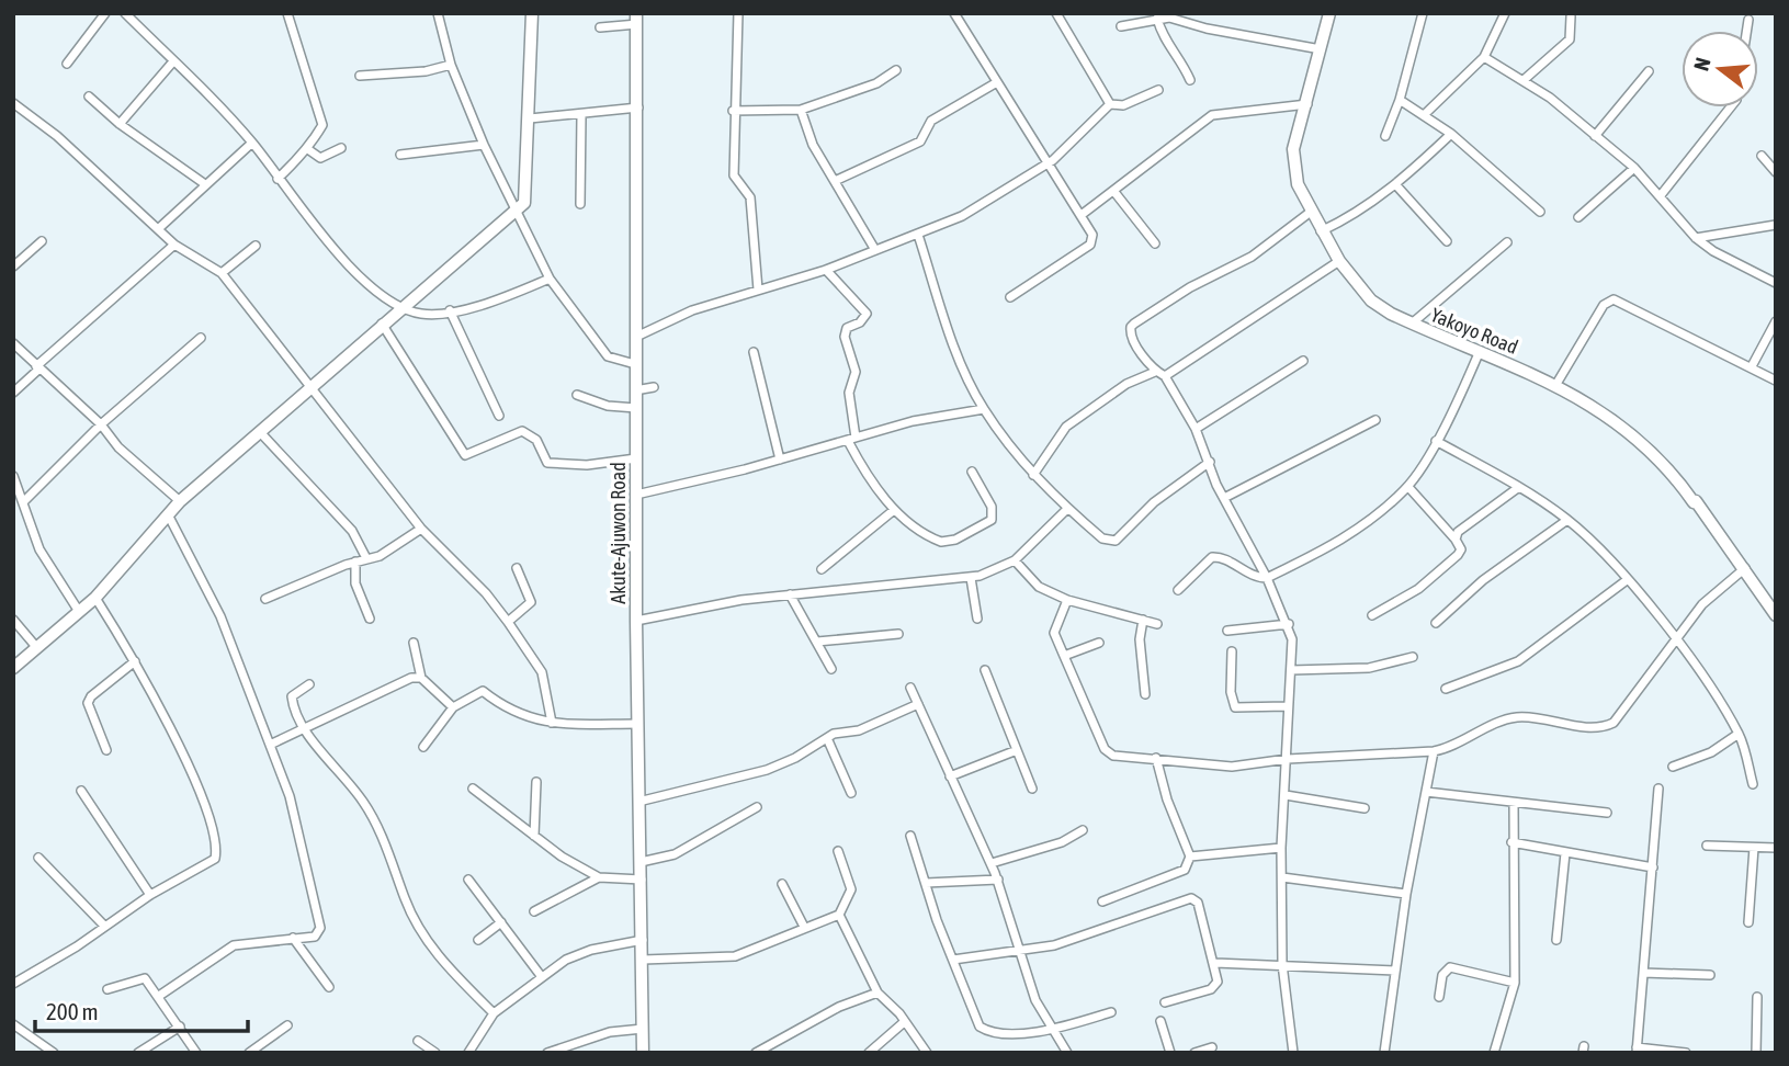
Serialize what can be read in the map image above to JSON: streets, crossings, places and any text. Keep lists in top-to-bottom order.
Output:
{
  "streets": {
    "main road": ["Yakoyo Road", "Akute-Ajuwon Road"]
  },
  "scale_bar": "200 m",
  "north": "left"
}
